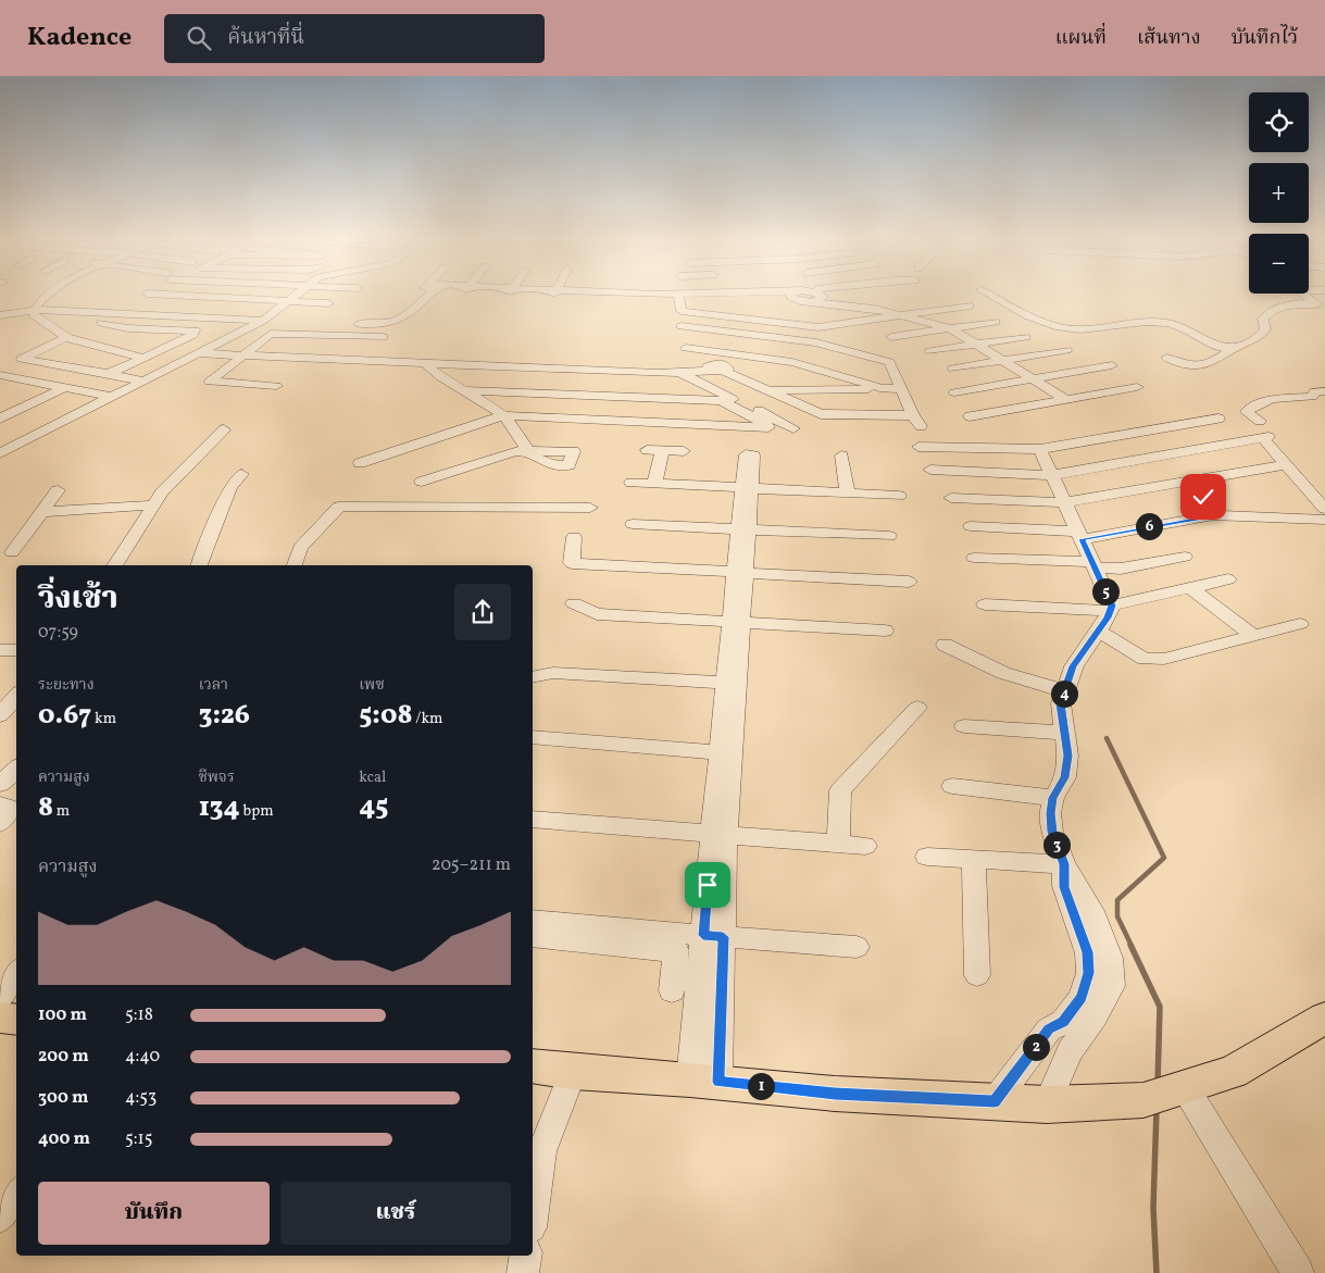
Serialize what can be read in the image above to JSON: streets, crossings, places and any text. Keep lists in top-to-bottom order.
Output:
{
  "page": {
    "header": "Kadence",
    "search": "ค้นหาที่นี่",
    "nav": ["แผนที่", "เส้นทาง", "บันทึกไว้"],
    "map_buttons": ["+", "−"],
    "pins": [
      "6",
      "5",
      "4",
      "3",
      "2",
      "1"
    ],
    "heading": ["วิ่งเช้า", "07:59"],
    "stats": [
      ["ระยะทาง", "0.67 km"],
      ["เวลา", "3:26"],
      ["เพซ", "5:08 /km"],
      ["ความสูง", "8 m"],
      ["ชีพจร", "134 bpm"],
      ["kcal", "45"]
    ],
    "chart": ["ความสูง", "205–211 m"],
    "list": [
      {
        "name": "100 m",
        "note": "5:18"
      },
      {
        "name": "200 m",
        "note": "4:40"
      },
      {
        "name": "300 m",
        "note": "4:53"
      },
      {
        "name": "400 m",
        "note": "5:15"
      }
    ],
    "buttons": ["บันทึก", "แชร์"]
  }
}
